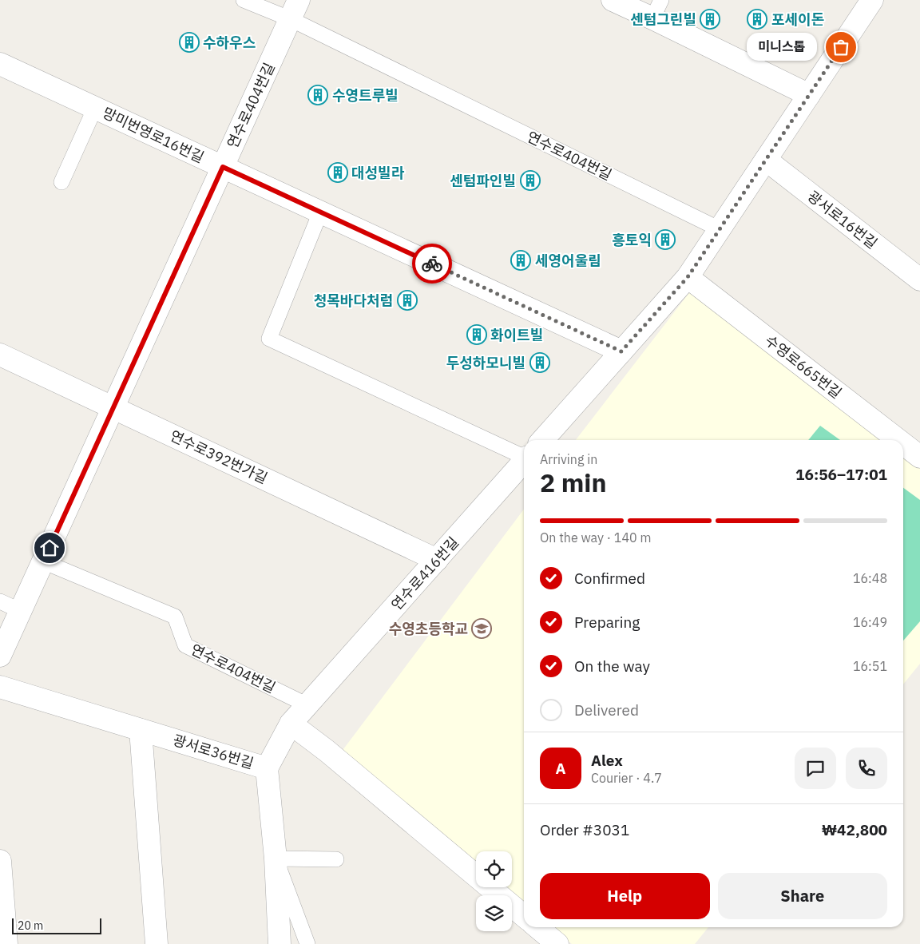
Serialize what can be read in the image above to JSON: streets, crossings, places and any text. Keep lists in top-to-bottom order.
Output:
{
  "streets": {
    "street": [
      "연수로404번길",
      "망미번영로16번길",
      "광서로16번길",
      "수영로665번길",
      "연수로392번가길",
      "연수로416번길",
      "광서로36번길"
    ]
  },
  "crossings": [
    ["연수로404번길", "망미번영로16번길"],
    ["연수로404번길", "연수로392번가길"],
    ["연수로404번길", "연수로416번길"],
    ["망미번영로16번길", "연수로416번길"],
    ["광서로16번길", "연수로416번길"],
    ["수영로665번길", "연수로416번길"],
    ["연수로392번가길", "연수로416번길"],
    ["연수로416번길", "광서로36번길"]
  ],
  "places": {
    "building": [
      "센텀그린빌",
      "포세이돈",
      "수하우스",
      "수영트루빌",
      "대성빌라",
      "센텀파인빌",
      "흥토익",
      "세영어울림",
      "청목바다처럼",
      "화이트빌",
      "두성하모니빌"
    ],
    "other": ["미니스톱"],
    "school or university": ["수영초등학교"]
  },
  "scale_bar": "20 m",
  "page": {
    "bubble": "미니스톱",
    "heading": ["2 min", "Arriving in", "16:56–17:01"],
    "panel": [
      "Alex",
      "Courier · 4.7",
      "Order #3031",
      "₩42,800"
    ],
    "bar": "On the way · 140 m",
    "list": [
      ["Confirmed", "16:48"],
      ["Preparing", "16:49"],
      ["On the way", "16:51"],
      "Delivered"
    ],
    "round": "A",
    "buttons": ["Help", "Share"],
    "scale": "20 m"
  }
}
